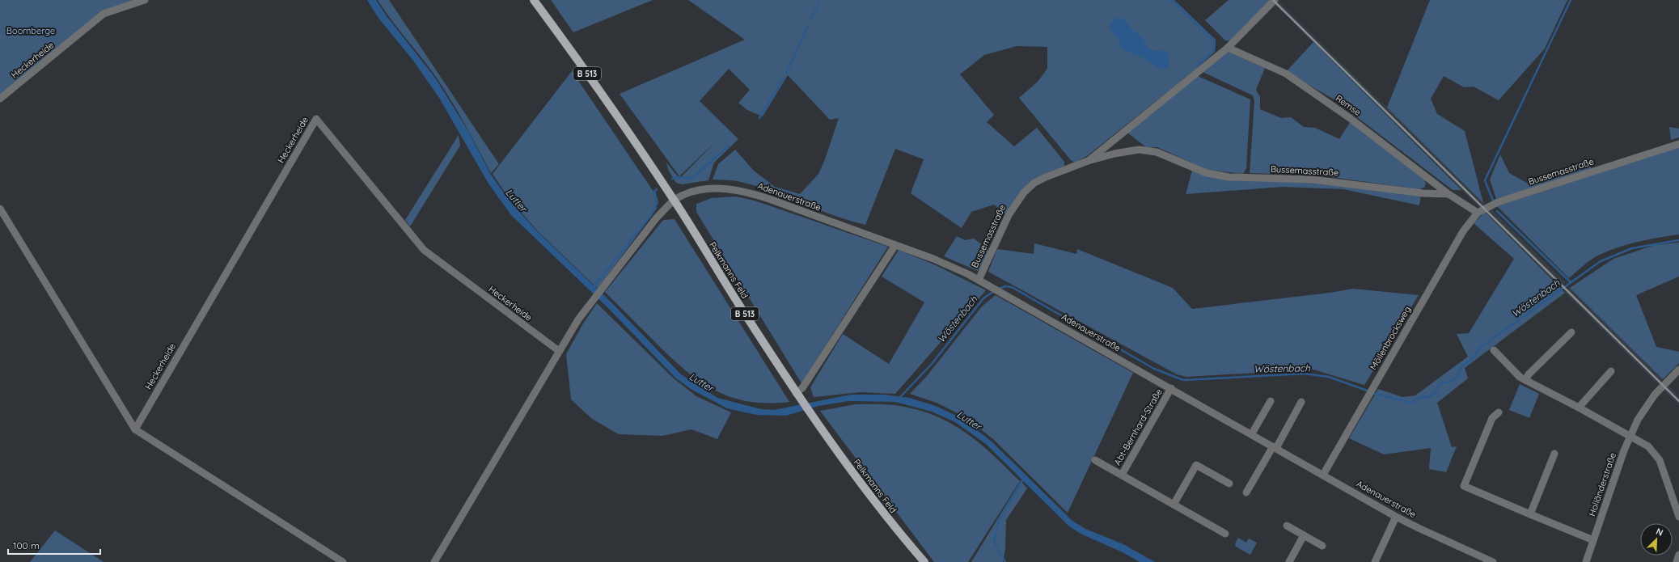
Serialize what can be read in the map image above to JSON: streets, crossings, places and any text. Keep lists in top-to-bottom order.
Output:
{
  "streets": {
    "main road": ["B 513", "Pelkmanns Feld"],
    "street": [
      "Heckerheide",
      "Remse",
      "Bussemasstraße",
      "Adenauerstraße",
      "Möllenbrocksweg",
      "Abt-Bernhard-Straße",
      "Holländerstraße"
    ]
  },
  "crossings": [
    ["Remse", "Bussemasstraße"],
    ["Bussemasstraße", "Adenauerstraße"],
    ["Bussemasstraße", "Möllenbrocksweg"],
    ["Adenauerstraße", "Pelkmanns Feld"],
    ["Adenauerstraße", "Möllenbrocksweg"],
    ["Adenauerstraße", "Abt-Bernhard-Straße"]
  ],
  "water": ["Lutter", "Wöstenbach"],
  "parks": ["Boomberge"],
  "scale_bar": "100 m",
  "north": "top right"
}
